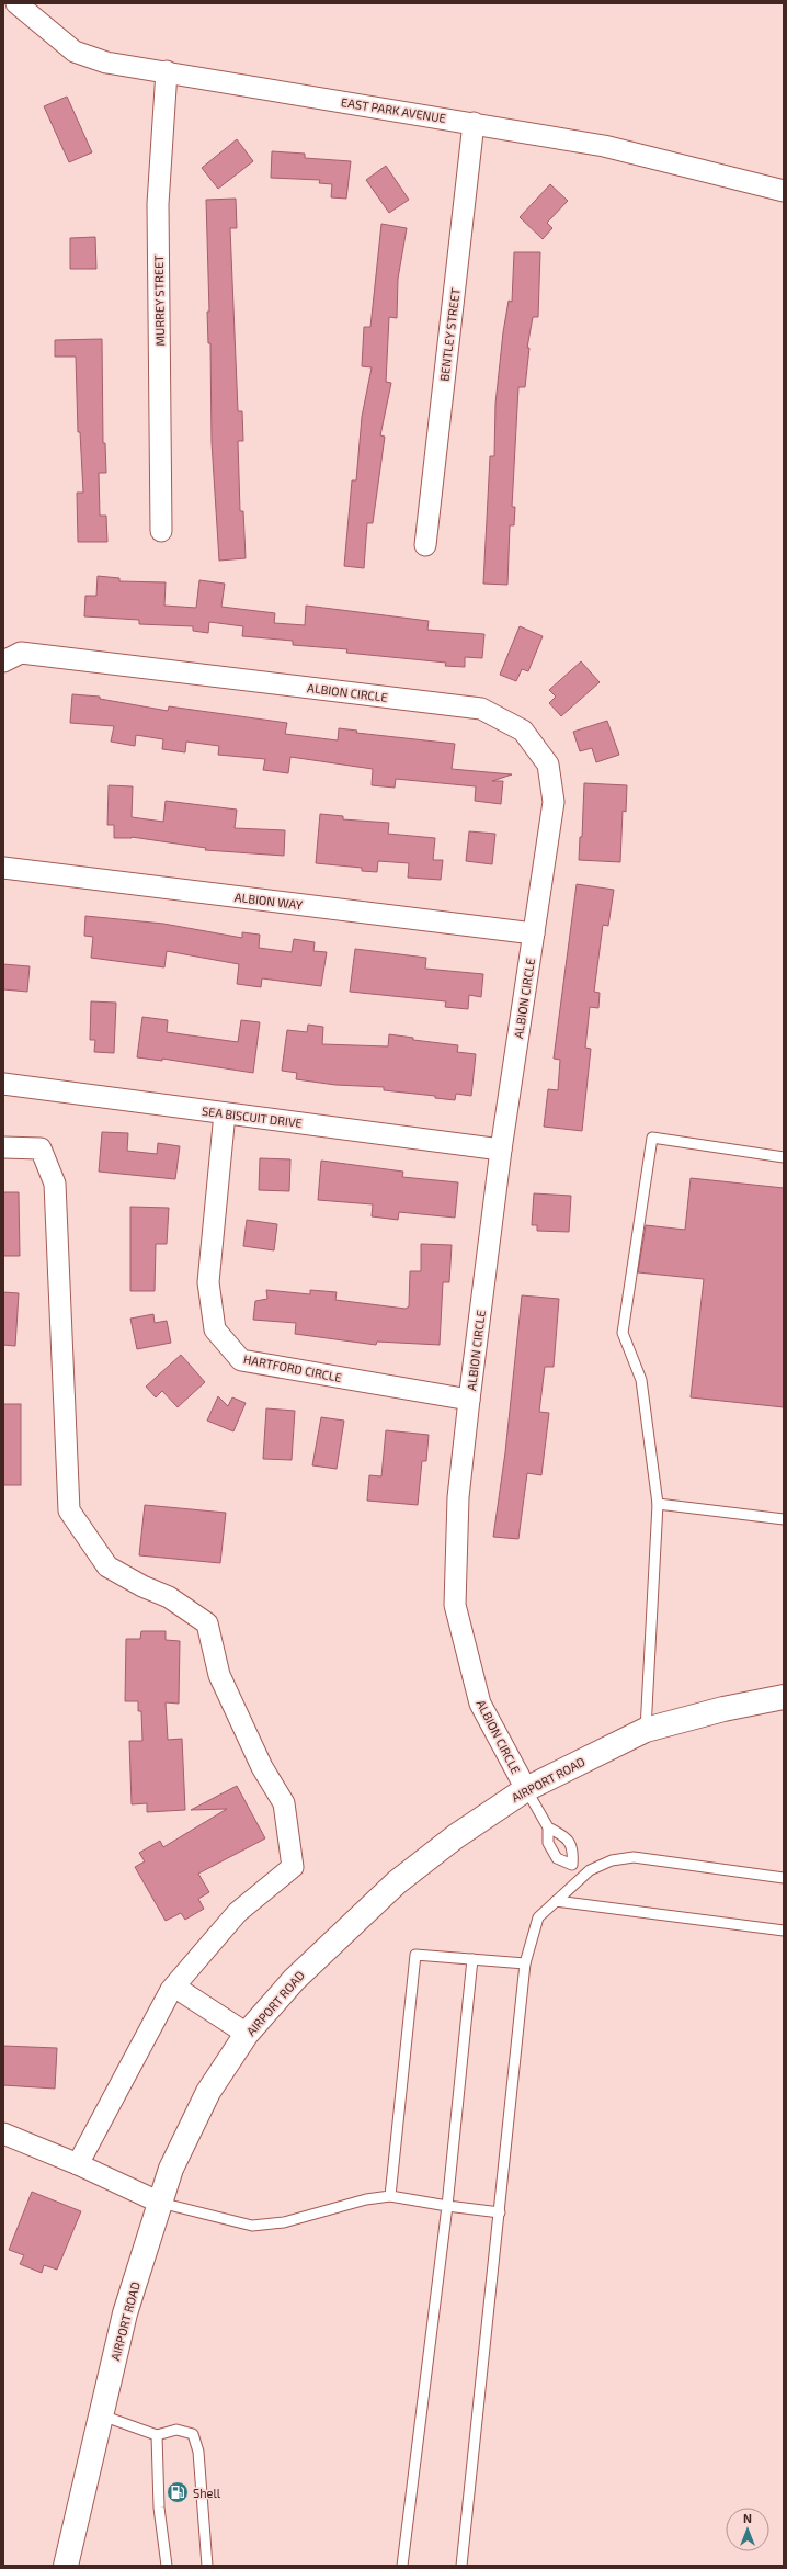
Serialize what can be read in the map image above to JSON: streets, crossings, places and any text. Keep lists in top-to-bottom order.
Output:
{
  "streets": {
    "highway": ["AIRPORT ROAD"],
    "street": [
      "EAST PARK AVENUE",
      "MURREY STREET",
      "BENTLEY STREET",
      "ALBION CIRCLE",
      "ALBION WAY",
      "SEA BISCUIT DRIVE",
      "HARTFORD CIRCLE"
    ]
  },
  "crossings": [
    ["EAST PARK AVENUE", "MURREY STREET"],
    ["EAST PARK AVENUE", "BENTLEY STREET"],
    ["ALBION CIRCLE", "ALBION WAY"],
    ["ALBION CIRCLE", "SEA BISCUIT DRIVE"],
    ["ALBION CIRCLE", "HARTFORD CIRCLE"],
    ["ALBION CIRCLE", "AIRPORT ROAD"],
    ["SEA BISCUIT DRIVE", "HARTFORD CIRCLE"]
  ],
  "places": {
    "fuel station": ["Shell"]
  },
  "north": "top"
}
